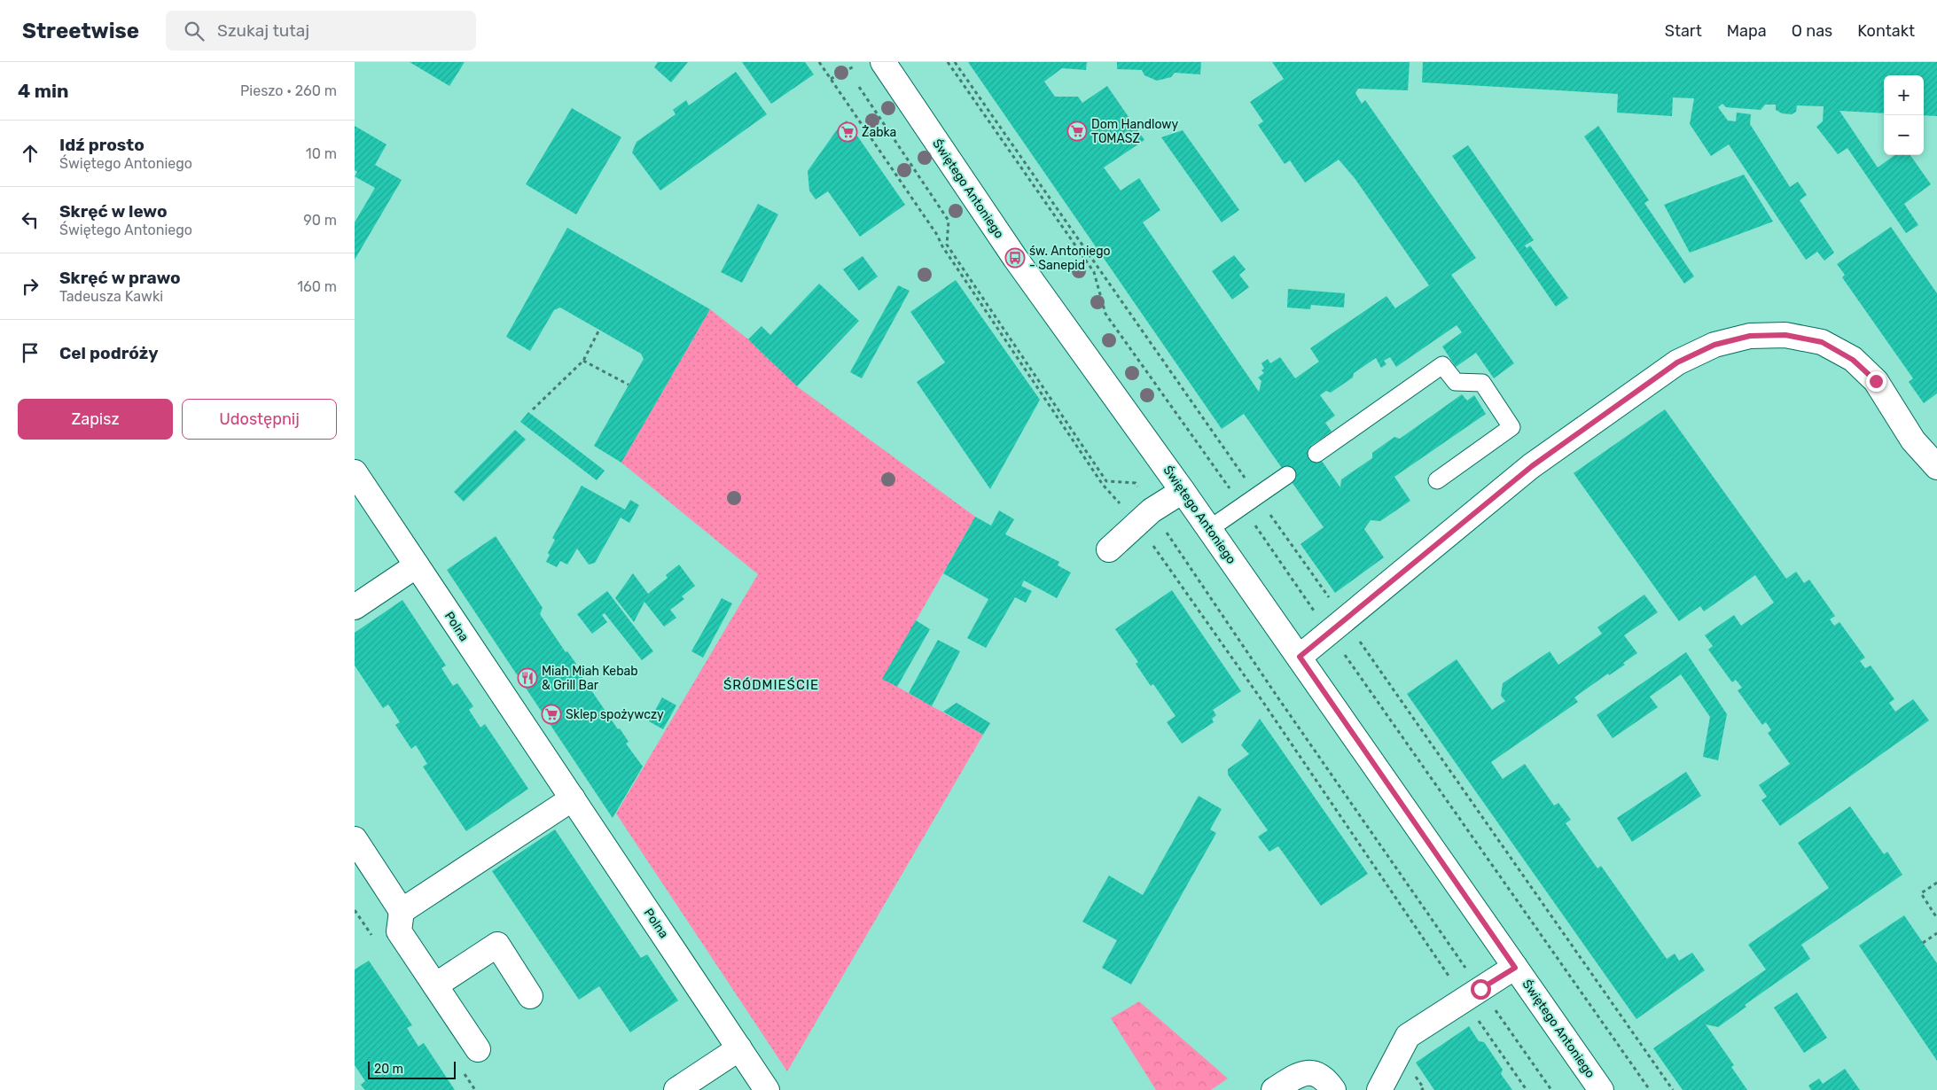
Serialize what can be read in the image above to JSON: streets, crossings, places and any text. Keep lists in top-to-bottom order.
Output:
{
  "streets": {
    "street": ["Świętego Antoniego", "Polna"]
  },
  "districts": ["ŚRÓDMIEŚCIE"],
  "places": {
    "supermarket": ["Dom Handlowy TOMASZ", "Żabka", "Sklep spożywczy"],
    "bus stop": ["św. Antoniego - Sanepid"],
    "restaurant": ["Miah Miah Kebab & Grill Bar"]
  },
  "scale_bar": "20 m",
  "page": {
    "header": "Streetwise",
    "search": "Szukaj tutaj",
    "nav": [
      "Start",
      "Mapa",
      "O nas",
      "Kontakt"
    ],
    "heading": ["4 min", "Pieszo · 260 m"],
    "map_buttons": ["+", "−"],
    "list": [
      ["Idź prosto", "Świętego Antoniego", "10 m"],
      ["Skręć w lewo", "Świętego Antoniego", "90 m"],
      ["Skręć w prawo", "Tadeusza Kawki", "160 m"],
      "Cel podróży"
    ],
    "buttons": ["Zapisz", "Udostępnij"],
    "scale": "20 m"
  }
}
